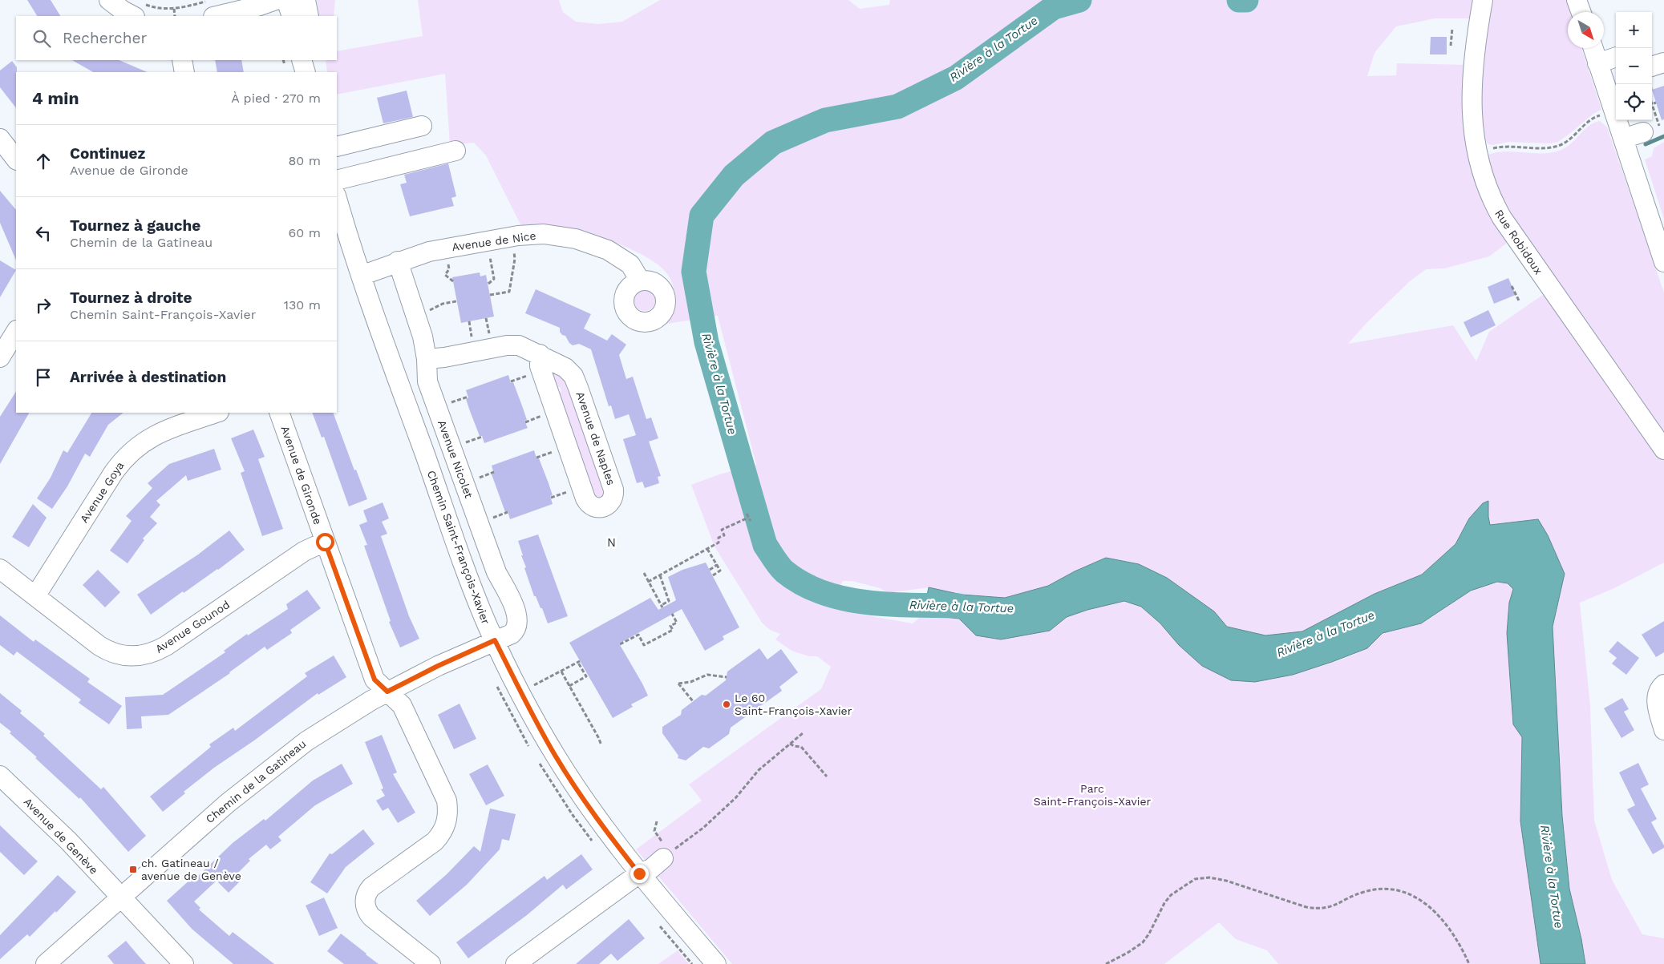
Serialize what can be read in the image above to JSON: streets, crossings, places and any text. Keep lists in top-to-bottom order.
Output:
{
  "streets": {
    "street": [
      "Avenue de Nice",
      "Rue Robidoux",
      "Avenue de Naples",
      "Avenue Nicolet",
      "Avenue de Gironde",
      "Avenue Goya",
      "Chemin Saint-François-Xavier",
      "Avenue Gounod",
      "Chemin de la Gatineau",
      "Avenue de Genève"
    ]
  },
  "crossings": [
    ["Avenue de Nice", "Avenue Nicolet"],
    ["Avenue de Nice", "Chemin Saint-François-Xavier"],
    ["Avenue de Naples", "Avenue Nicolet"],
    ["Avenue Nicolet", "Chemin Saint-François-Xavier"],
    ["Avenue Nicolet", "Chemin de la Gatineau"],
    ["Avenue de Gironde", "Avenue Gounod"],
    ["Avenue de Gironde", "Chemin de la Gatineau"],
    ["Avenue Goya", "Avenue Gounod"],
    ["Chemin Saint-François-Xavier", "Chemin de la Gatineau"],
    ["Chemin de la Gatineau", "Avenue de Genève"]
  ],
  "districts": ["N"],
  "water": ["Rivière à la Tortue"],
  "parks": ["Parc Saint-François-Xavier"],
  "places": {
    "other": ["Le 60 Saint-François-Xavier"],
    "transit": ["ch. Gatineau / avenue de Genève"]
  },
  "north": "bottom right",
  "page": {
    "map_buttons": ["+", "−"],
    "search": "Rechercher",
    "heading": ["4 min", "À pied · 270 m"],
    "list": [
      ["Continuez", "Avenue de Gironde", "80 m"],
      ["Tournez à gauche", "Chemin de la Gatineau", "60 m"],
      ["Tournez à droite", "Chemin Saint-François-Xavier", "130 m"],
      "Arrivée à destination"
    ]
  }
}
